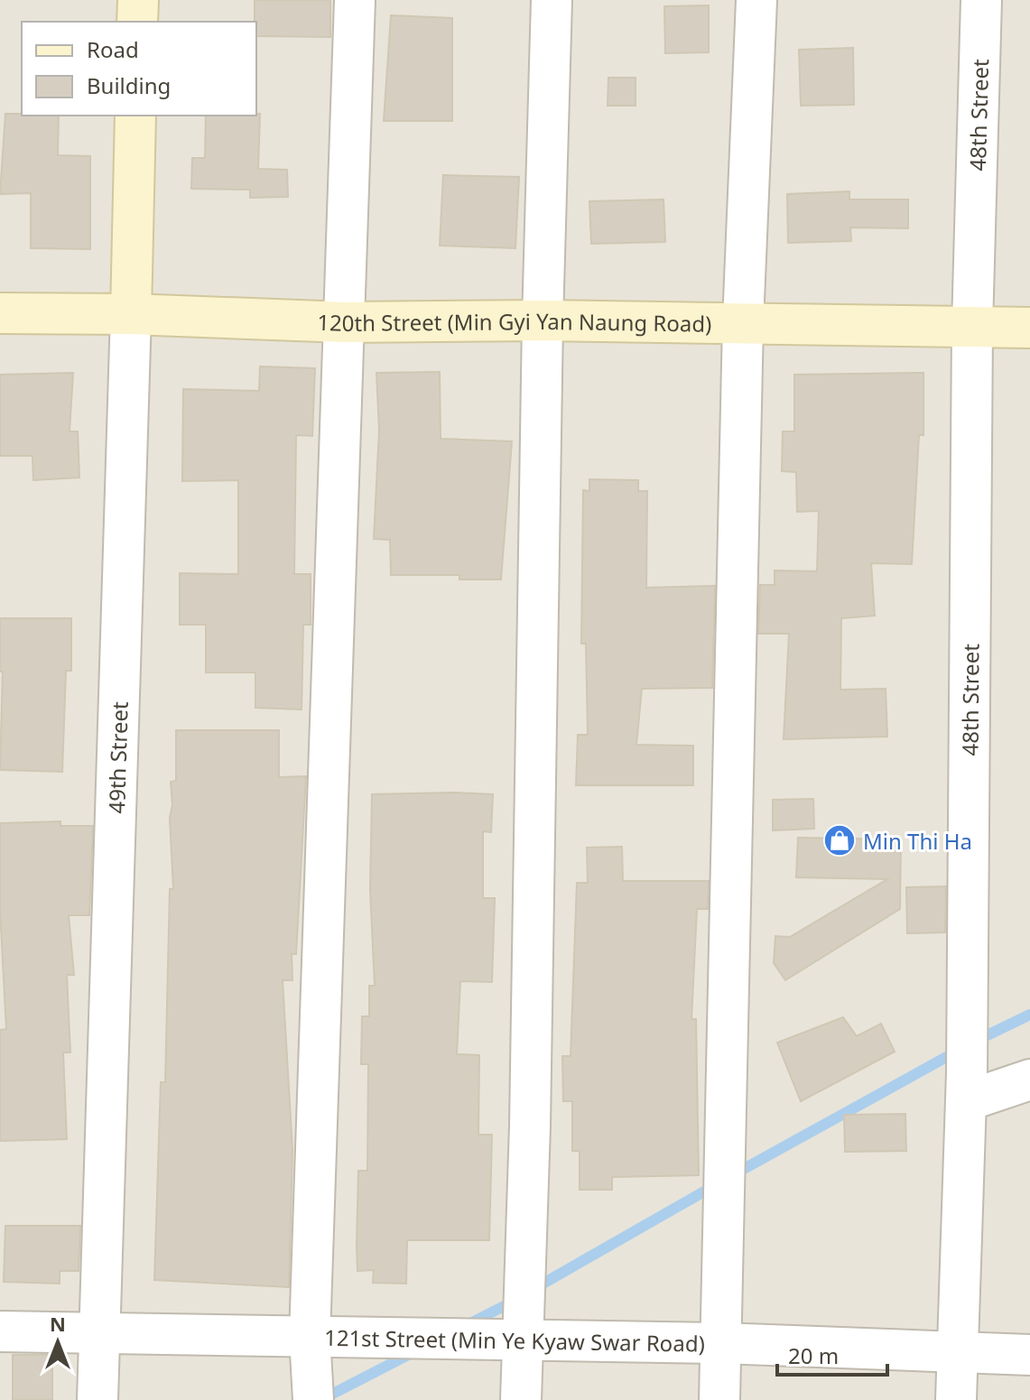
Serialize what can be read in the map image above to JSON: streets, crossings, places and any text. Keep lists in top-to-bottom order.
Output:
{
  "streets": {
    "street": [
      "48th Street",
      "120th Street (Min Gyi Yan Naung Road)",
      "49th Street",
      "121st Street (Min Ye Kyaw Swar Road)"
    ]
  },
  "crossings": [
    ["48th Street", "120th Street (Min Gyi Yan Naung Road)"],
    ["48th Street", "121st Street (Min Ye Kyaw Swar Road)"],
    ["120th Street (Min Gyi Yan Naung Road)", "49th Street"],
    ["49th Street", "121st Street (Min Ye Kyaw Swar Road)"]
  ],
  "places": {
    "shop": ["Min Thi Ha"]
  },
  "legend": ["Road", "Building"],
  "scale_bar": "20 m",
  "north": "top"
}
